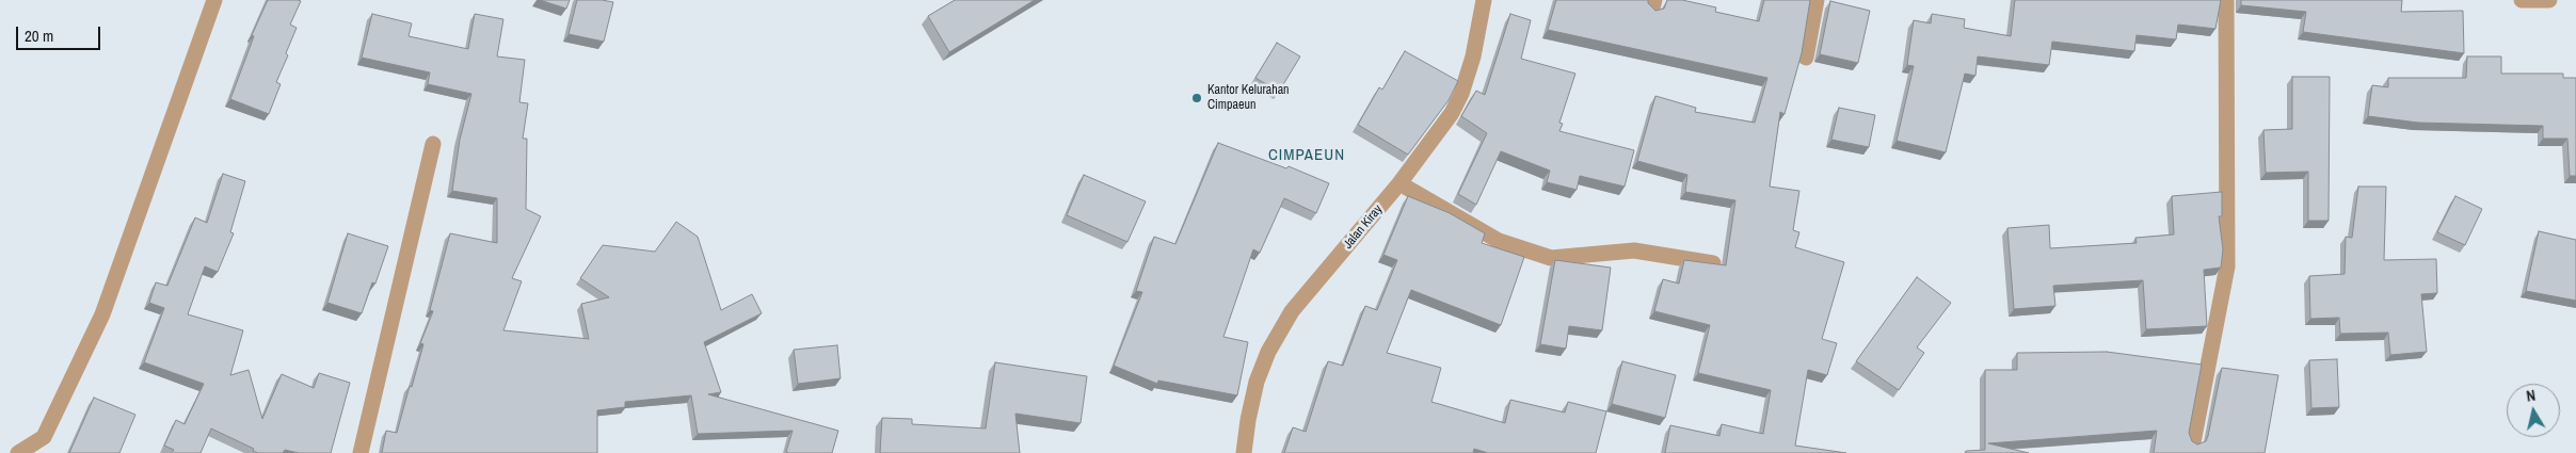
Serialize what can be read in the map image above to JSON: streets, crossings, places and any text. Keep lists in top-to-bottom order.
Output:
{
  "streets": {
    "street": ["Jalan Kiray"]
  },
  "districts": ["CIMPAEUN"],
  "places": ["Kantor Kelurahan Cimpaeun"],
  "scale_bar": "20 m",
  "north": "top"
}
